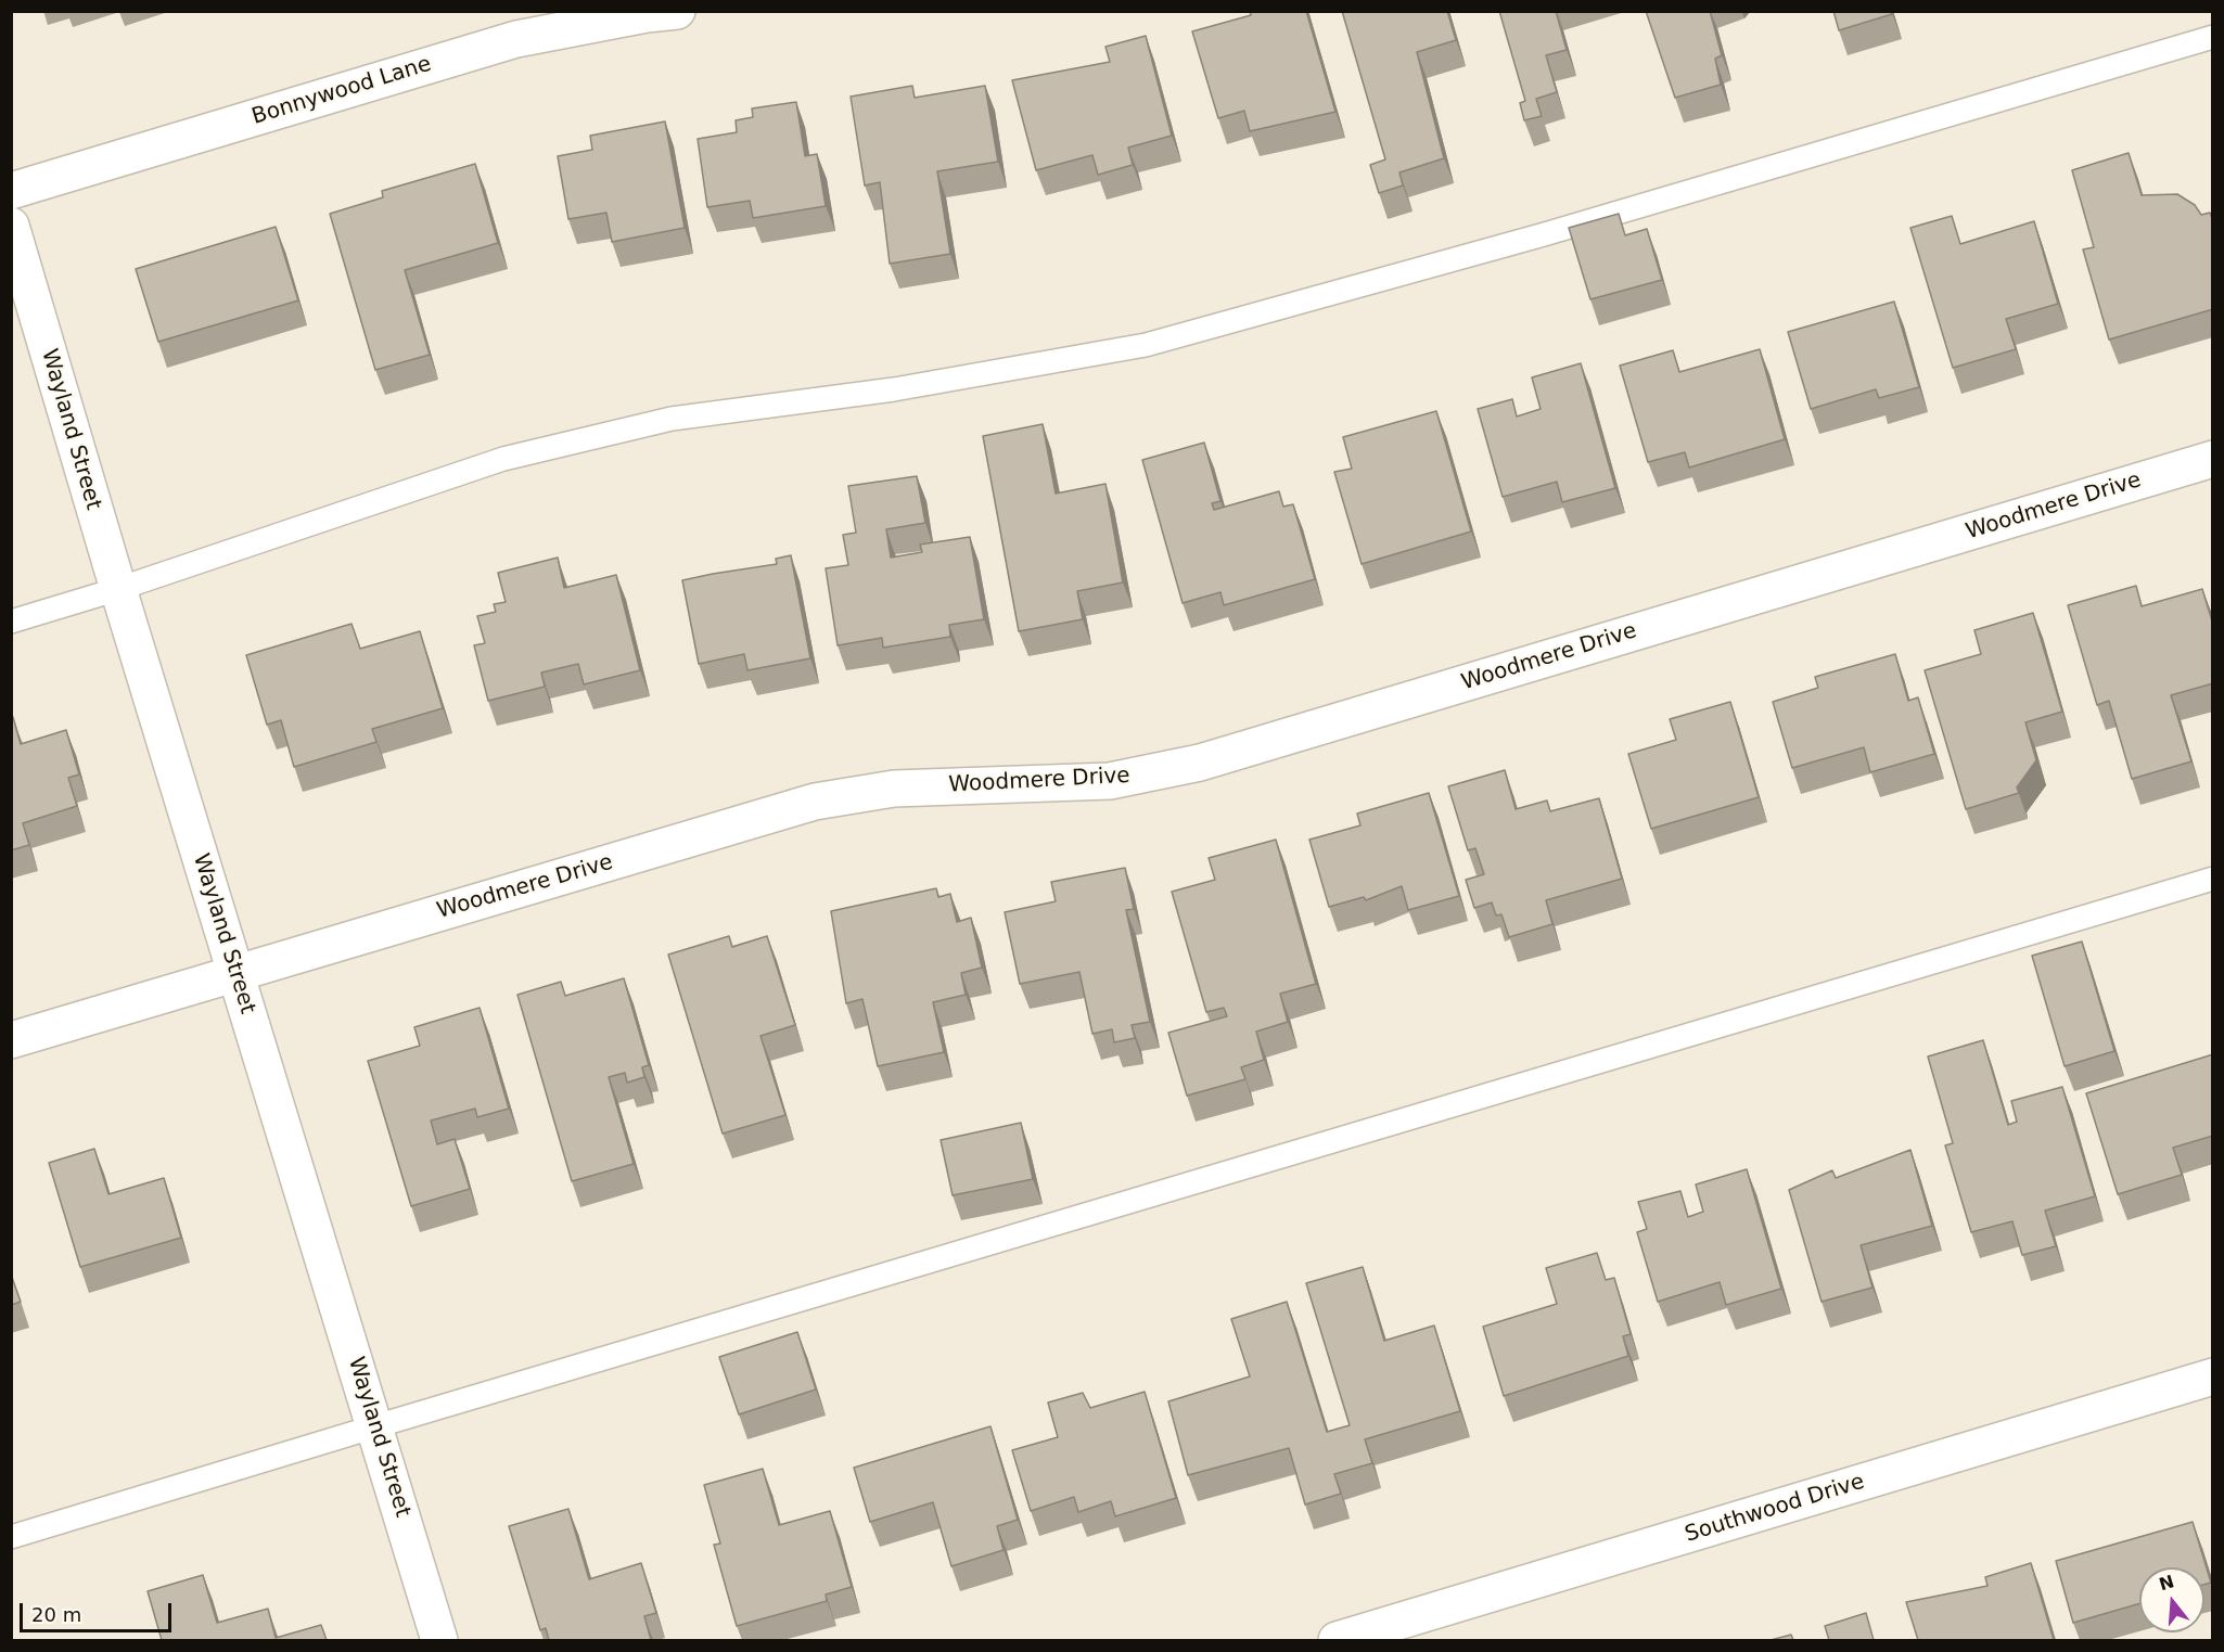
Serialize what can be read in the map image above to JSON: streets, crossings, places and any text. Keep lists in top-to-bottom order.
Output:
{
  "streets": {
    "street": [
      "Bonnywood Lane",
      "Wayland Street",
      "Woodmere Drive",
      "Southwood Drive"
    ]
  },
  "crossings": [
    ["Wayland Street", "Woodmere Drive"]
  ],
  "scale_bar": "20 m",
  "north": "top"
}
